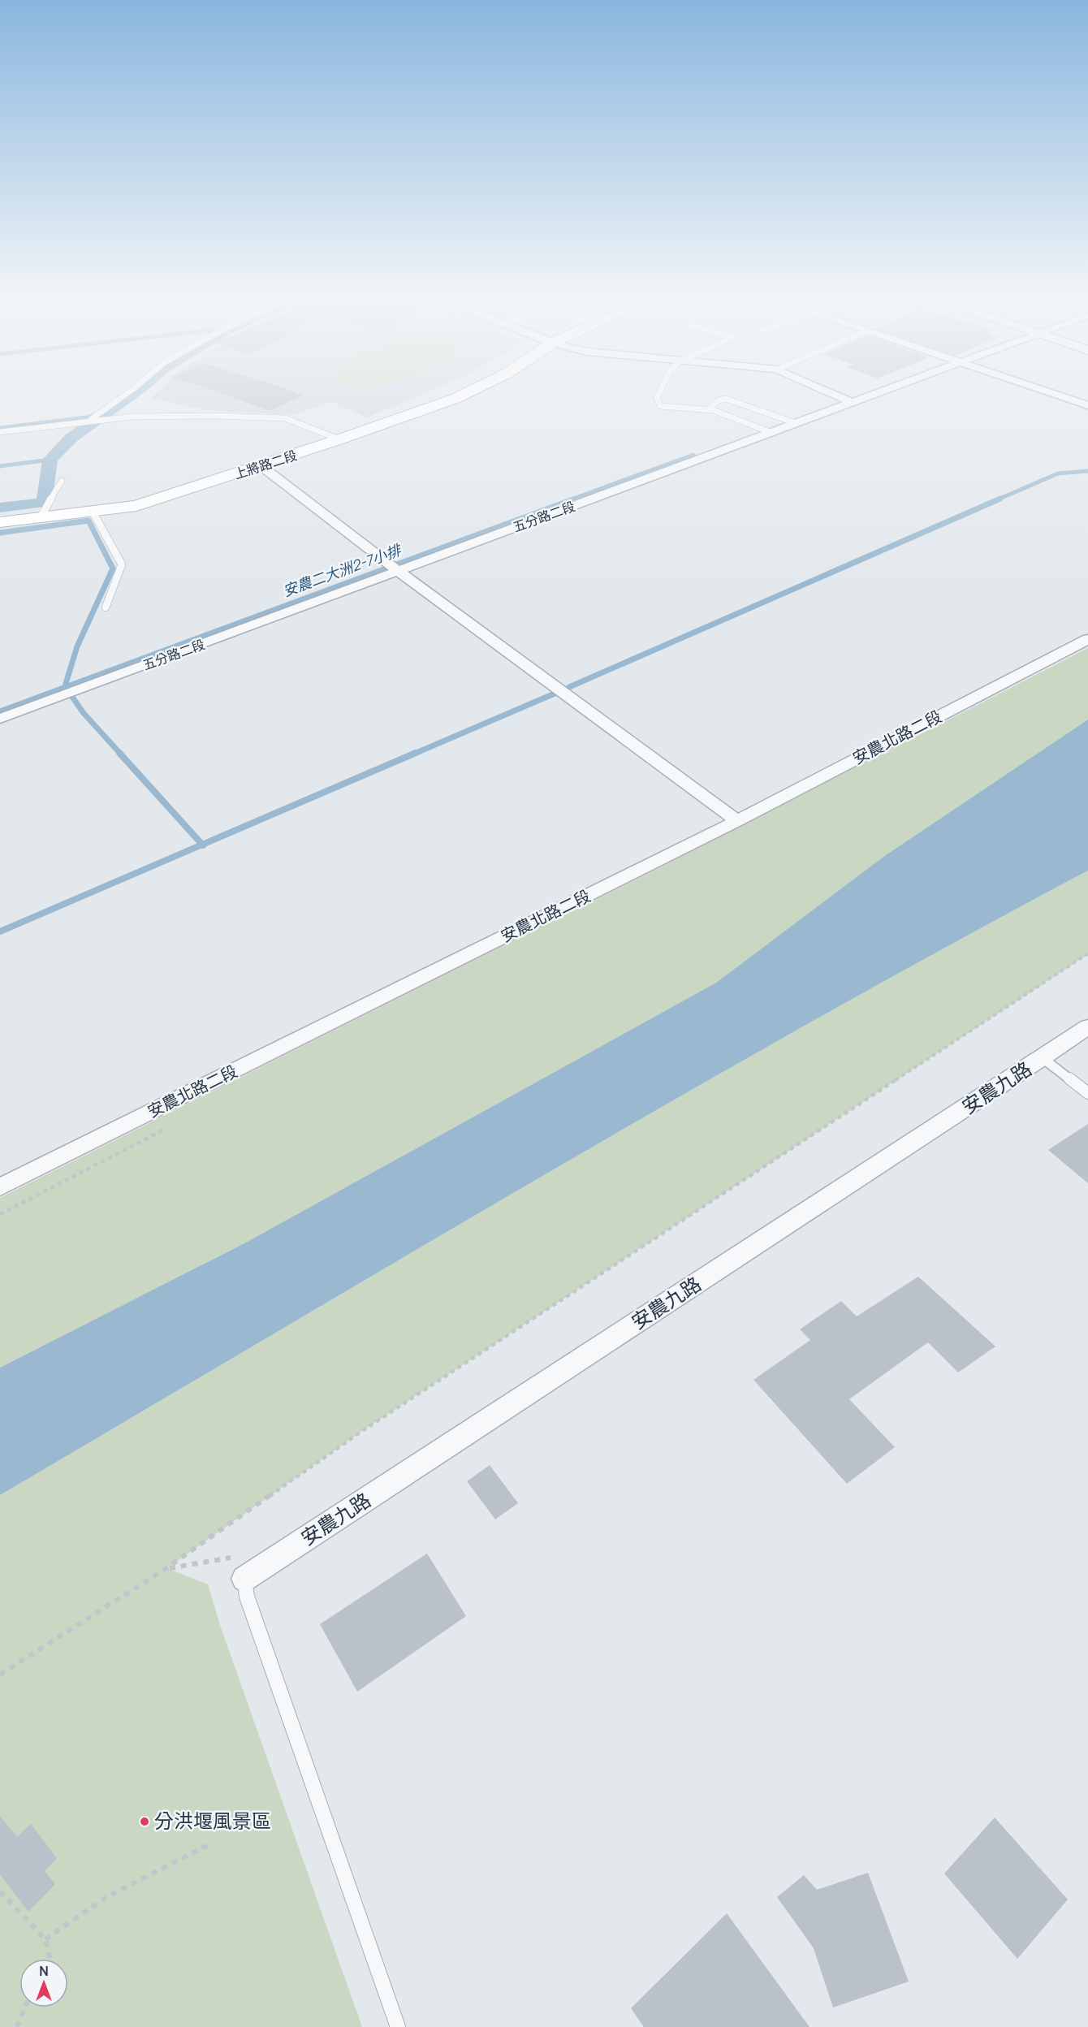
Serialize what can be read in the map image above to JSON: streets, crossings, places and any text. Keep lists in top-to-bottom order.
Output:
{
  "streets": {
    "main road": ["上將路二段"],
    "street": ["五分路二段", "安農北路二段", "安農九路"]
  },
  "water": ["安農二大洲2-7小排"],
  "places": ["分洪堰風景區"],
  "north": "top"
}
